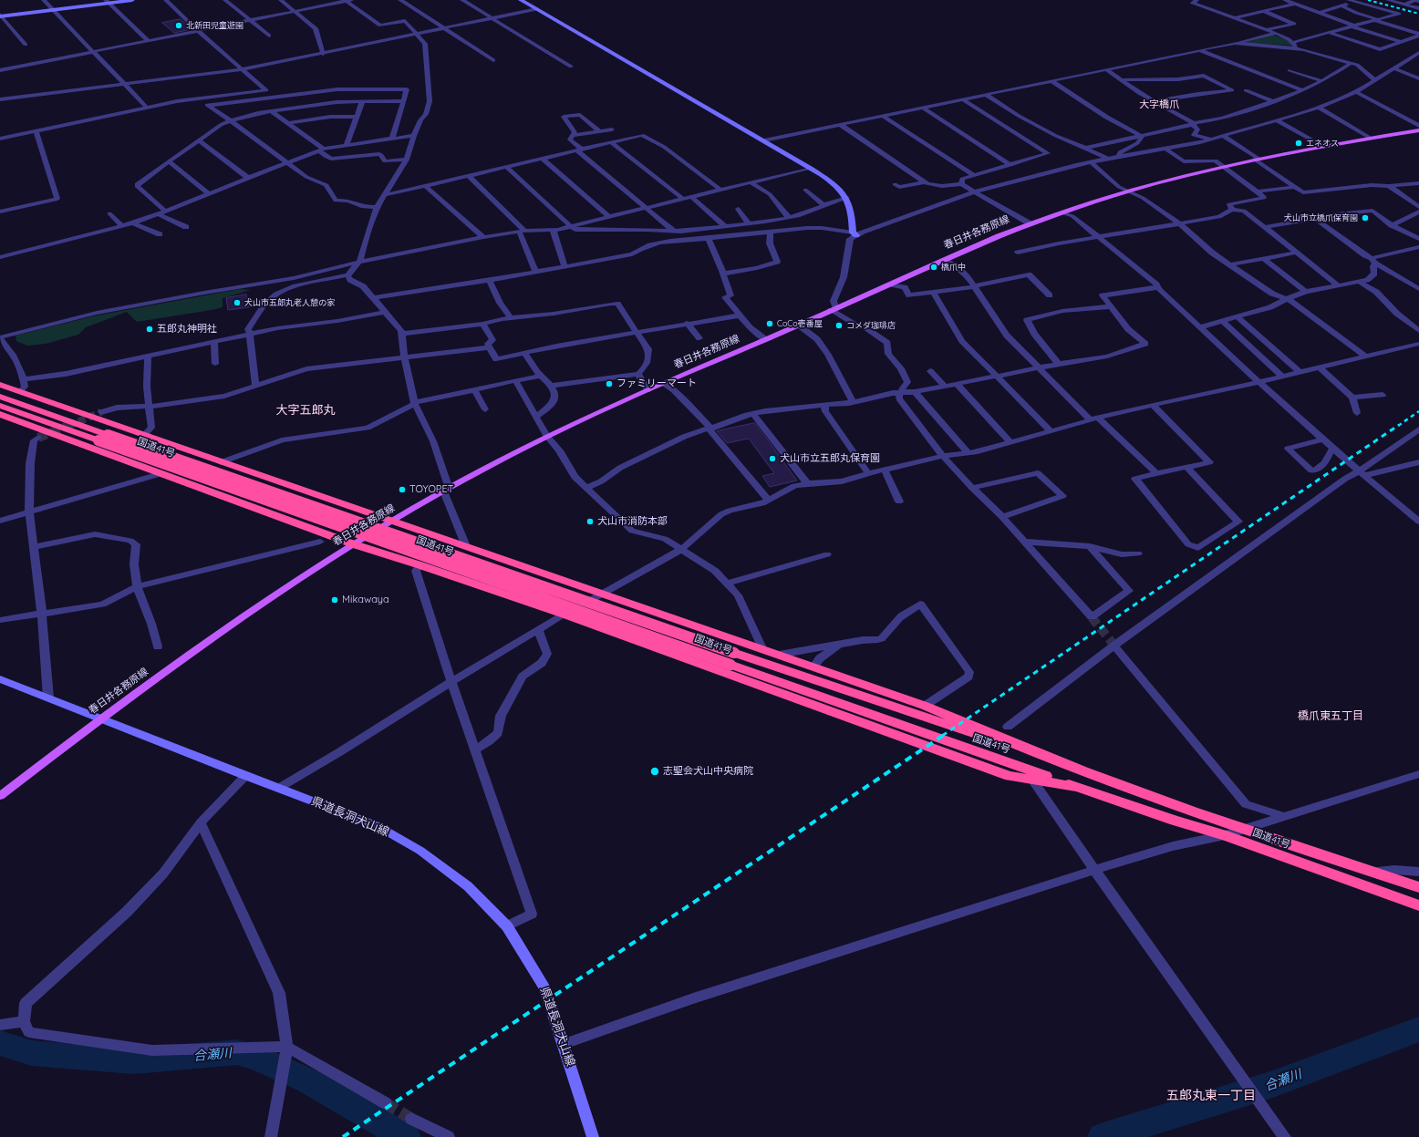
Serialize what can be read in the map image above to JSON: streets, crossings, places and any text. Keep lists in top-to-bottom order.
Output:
{
  "streets": {
    "highway": ["国道41号"],
    "main road": ["春日井各務原線"],
    "street": ["県道長洞犬山線"]
  },
  "crossings": [
    ["春日井各務原線", "県道長洞犬山線"]
  ],
  "districts": [
    "大字橋爪",
    "大字五郎丸",
    "橋爪東五丁目",
    "五郎丸東一丁目"
  ],
  "water": ["合瀬川"],
  "places": [
    "北新田児童遊園",
    "エネオス",
    "犬山市立橋爪保育園",
    "橋爪中",
    "犬山市五郎丸老人憩の家",
    "CoCo壱番屋",
    "コメダ珈琲店",
    "五郎丸神明社",
    "ファミリーマート",
    "犬山市立五郎丸保育園",
    "TOYOPET",
    "犬山市消防本部",
    "Mikawaya",
    "志聖会犬山中央病院"
  ]
}
